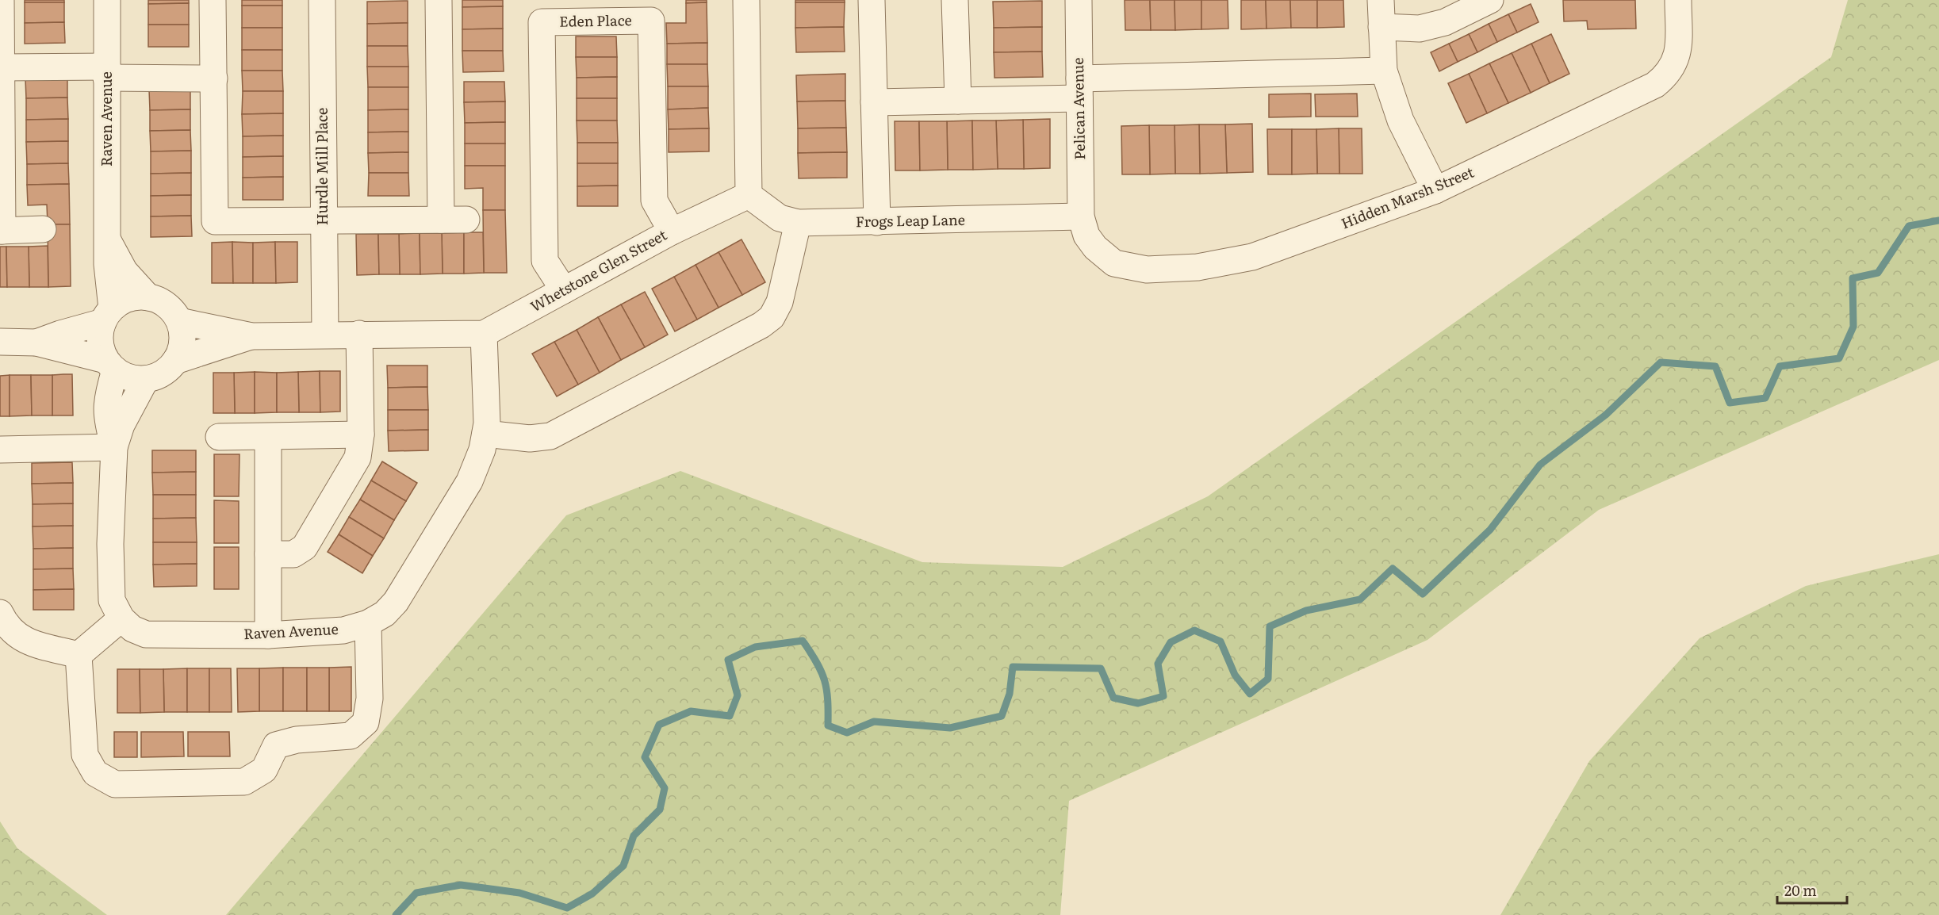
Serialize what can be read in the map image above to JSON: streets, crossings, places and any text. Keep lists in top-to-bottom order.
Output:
{
  "streets": {
    "street": [
      "Eden Place",
      "Pelican Avenue",
      "Raven Avenue",
      "Hurdle Mill Place",
      "Hidden Marsh Street",
      "Frogs Leap Lane",
      "Whetstone Glen Street"
    ]
  },
  "crossings": [
    ["Eden Place", "Whetstone Glen Street"],
    ["Pelican Avenue", "Hidden Marsh Street"],
    ["Pelican Avenue", "Frogs Leap Lane"],
    ["Raven Avenue", "Whetstone Glen Street"],
    ["Hurdle Mill Place", "Whetstone Glen Street"],
    ["Hidden Marsh Street", "Frogs Leap Lane"],
    ["Frogs Leap Lane", "Whetstone Glen Street"]
  ],
  "scale_bar": "20 m"
}
